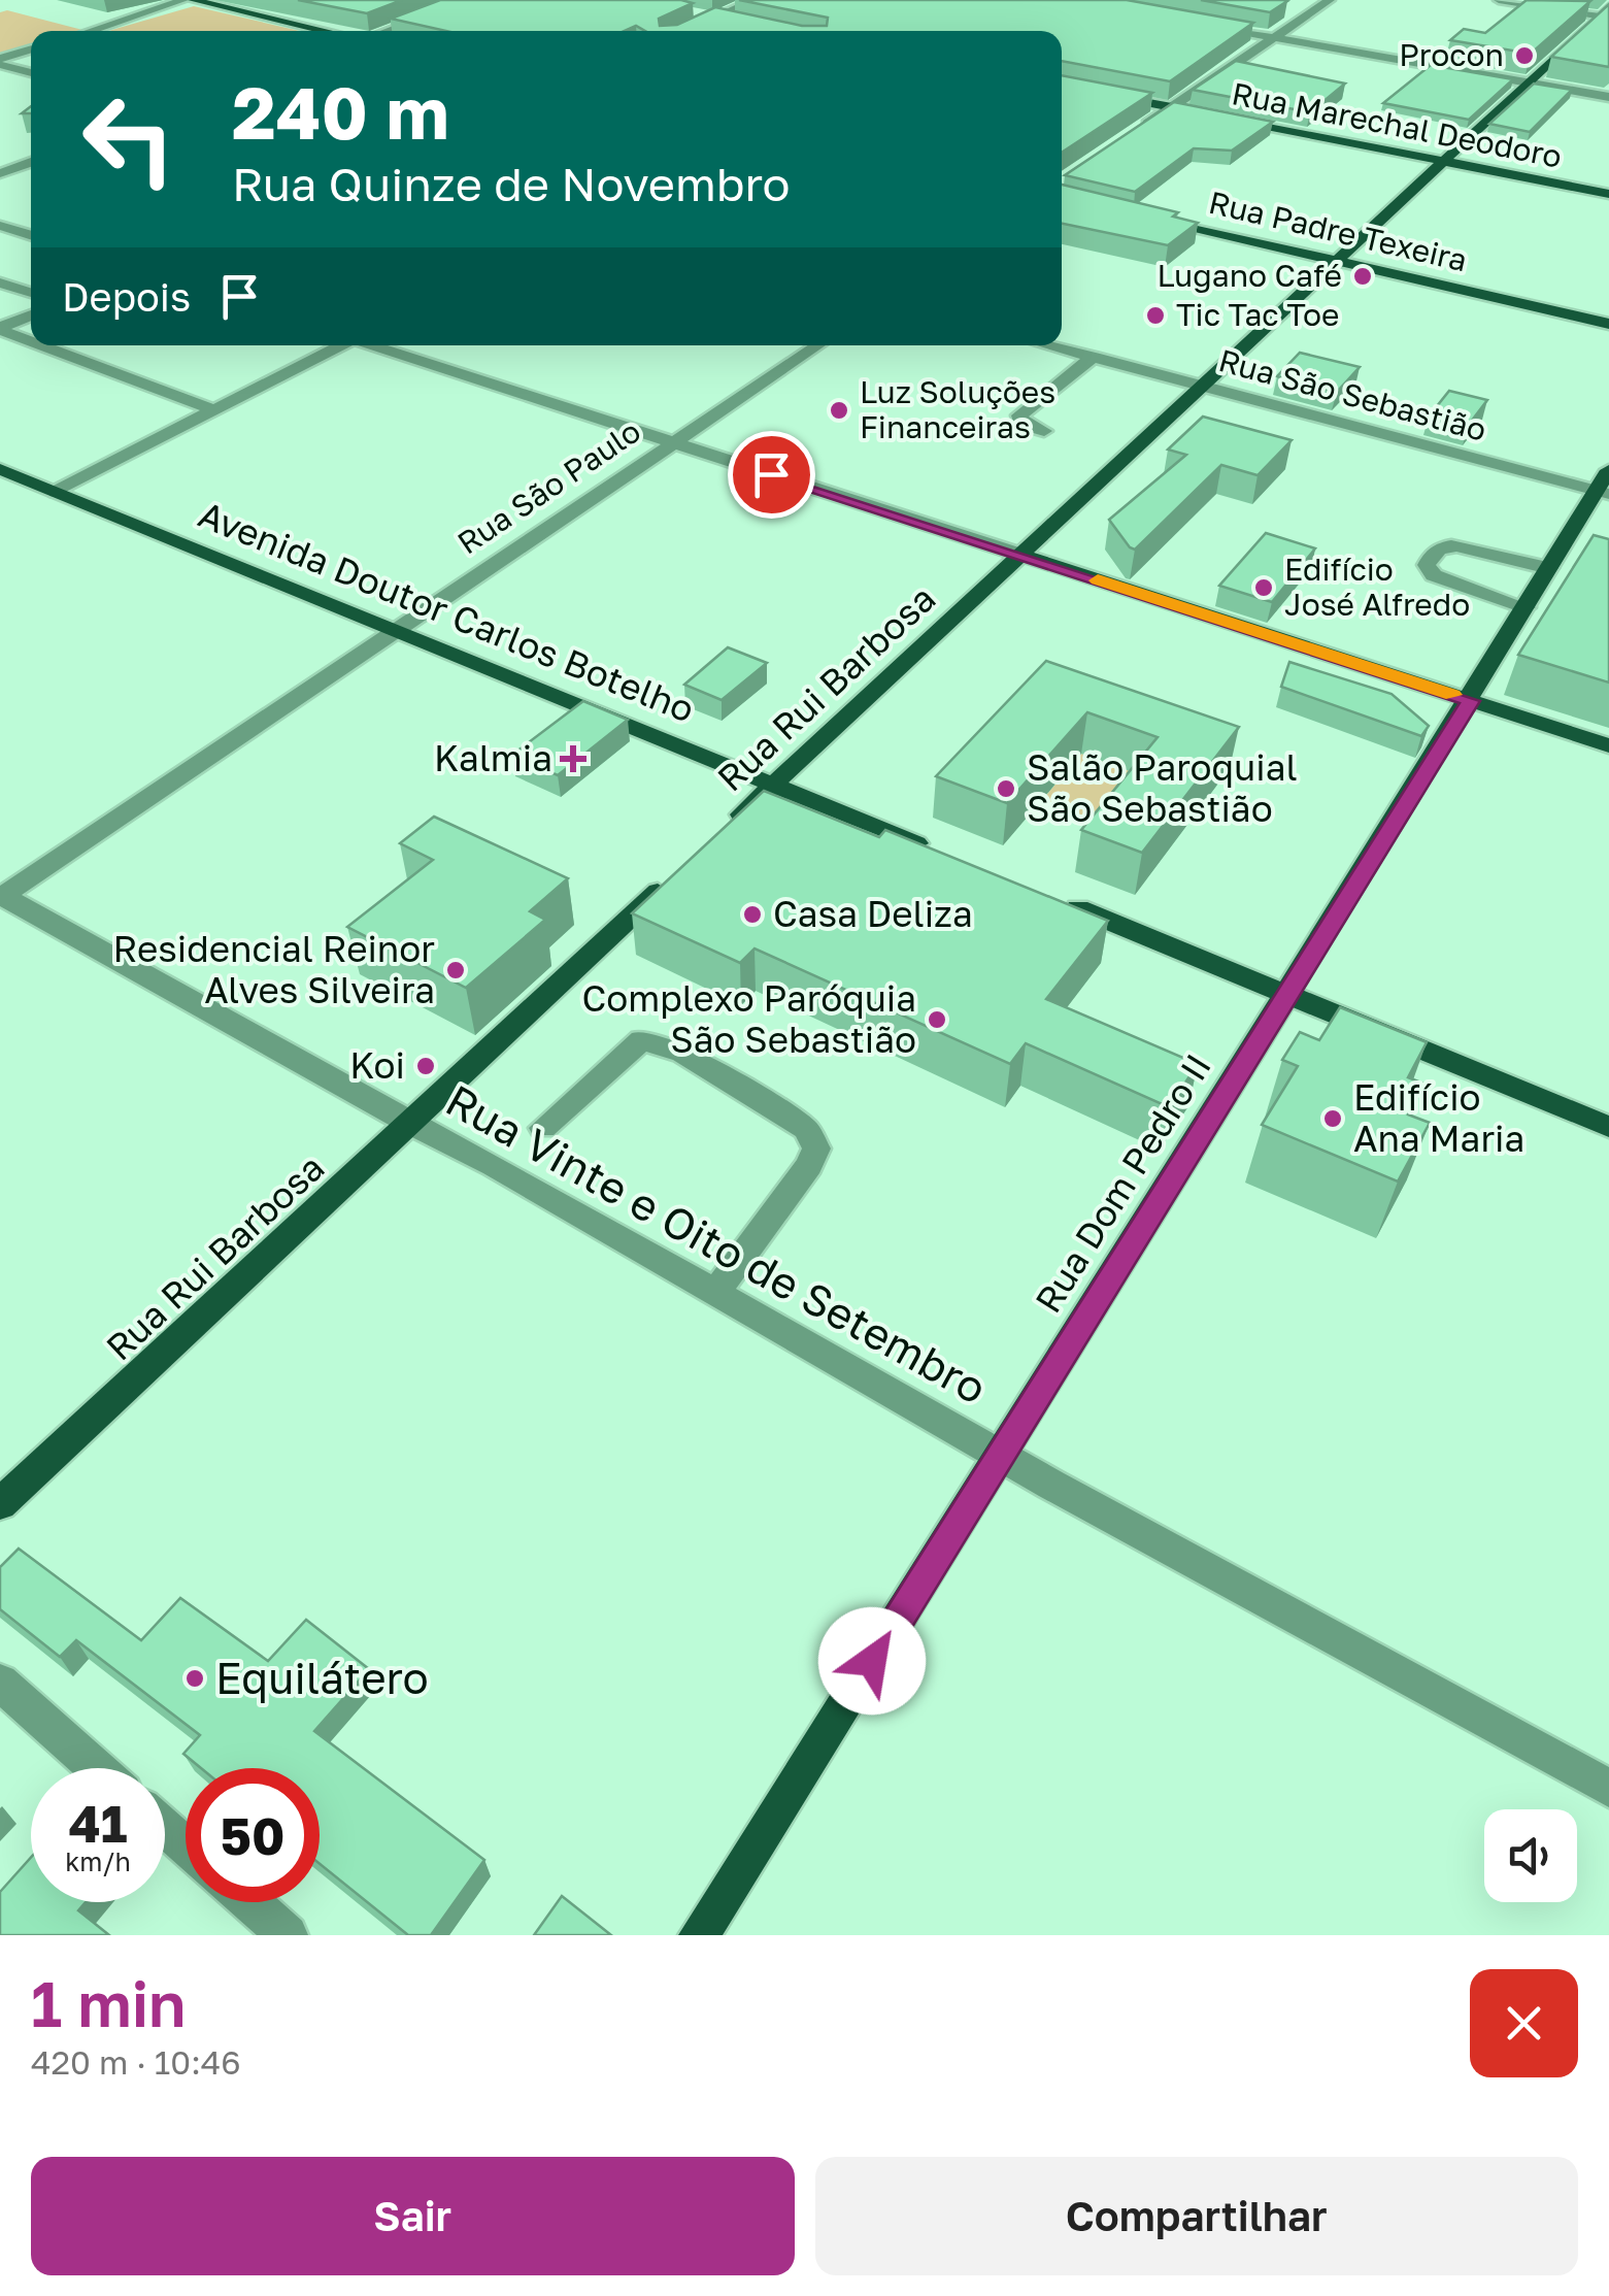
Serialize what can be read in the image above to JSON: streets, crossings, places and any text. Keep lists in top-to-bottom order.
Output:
{
  "streets": {
    "main road": [
      "Rua Marechal Deodoro",
      "Rua Padre Texeira",
      "Avenida Doutor Carlos Botelho",
      "Rua Rui Barbosa",
      "Rua Dom Pedro II"
    ],
    "street": ["Rua São Sebastião", "Rua São Paulo", "Rua Vinte e Oito de Setembro"]
  },
  "crossings": [
    ["Rua Marechal Deodoro", "Rua Rui Barbosa"],
    ["Rua Padre Texeira", "Rua Rui Barbosa"],
    ["Rua São Sebastião", "Rua Rui Barbosa"],
    ["Rua São Sebastião", "Rua Dom Pedro II"],
    ["Rua São Paulo", "Avenida Doutor Carlos Botelho"],
    ["Rua São Paulo", "Rua Vinte e Oito de Setembro"],
    ["Avenida Doutor Carlos Botelho", "Rua Rui Barbosa"],
    ["Rua Rui Barbosa", "Rua Vinte e Oito de Setembro"],
    ["Rua Dom Pedro II", "Rua Vinte e Oito de Setembro"]
  ],
  "places": {
    "other": [
      "Procon",
      "Lugano Café",
      "Tic Tac Toe",
      "Luz Soluções Financeiras",
      "Edifício José Alfredo",
      "Salão Paroquial São Sebastião",
      "Casa Deliza",
      "Residencial Reinor Alves Silveira",
      "Complexo Paróquia São Sebastião",
      "Koi",
      "Edifício Ana Maria",
      "Equilátero"
    ],
    "health": ["Kalmia"]
  },
  "page": {
    "turn": ["240 m", "Rua Quinze de Novembro"],
    "then": "Depois",
    "speed": "41 km/h",
    "limit": "50",
    "heading": ["1 min", "420 m · 10:46"],
    "buttons": ["Sair", "Compartilhar"]
  }
}
